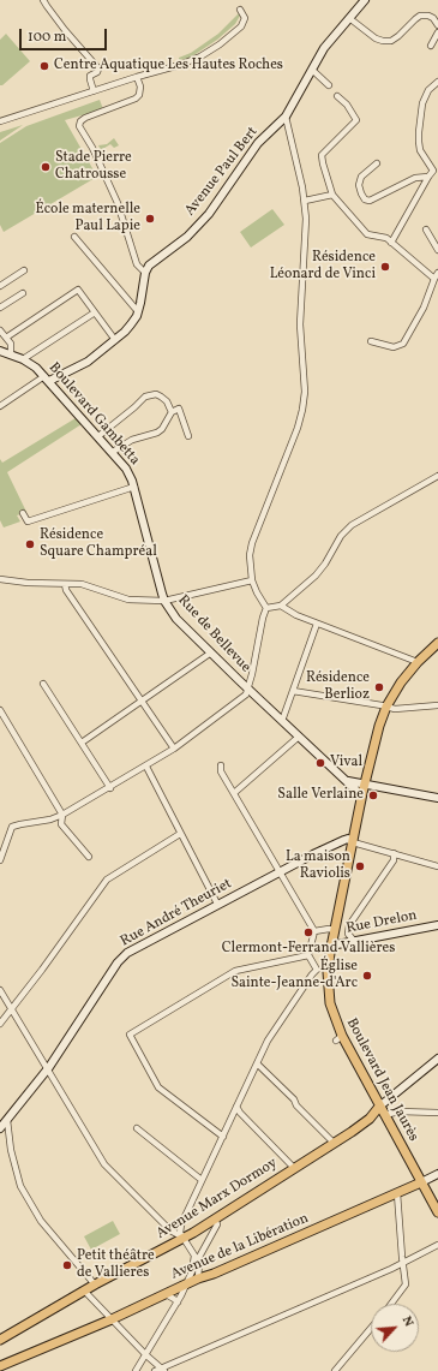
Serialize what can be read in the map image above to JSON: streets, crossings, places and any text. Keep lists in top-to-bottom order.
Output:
{
  "streets": {
    "main road": ["Boulevard Jean Jaurès", "Avenue Marx Dormoy", "Avenue de la Libération"],
    "street": [
      "Avenue Paul Bert",
      "Boulevard Gambetta",
      "Rue de Bellevue",
      "Rue André Theuriet",
      "Rue Drelon"
    ]
  },
  "crossings": [
    ["Boulevard Gambetta", "Rue de Bellevue"],
    ["Rue de Bellevue", "Boulevard Jean Jaurès"],
    ["Rue André Theuriet", "Boulevard Jean Jaurès"],
    ["Rue Drelon", "Boulevard Jean Jaurès"],
    ["Boulevard Jean Jaurès", "Avenue Marx Dormoy"],
    ["Boulevard Jean Jaurès", "Avenue de la Libération"]
  ],
  "places": [
    "Centre Aquatique Les Hautes Roches",
    "Stade Pierre Chatrousse",
    "École maternelle Paul Lapie",
    "Résidence Léonard de Vinci",
    "Résidence Square Champréal",
    "Résidence Berlioz",
    "Vival",
    "Salle Verlaine",
    "La maison Raviolis",
    "Clermont-Ferrand Vallières",
    "Église Sainte-Jeanne-d'Arc",
    "Petit théâtre de Vallieres"
  ],
  "scale_bar": "100 m",
  "north": "top right"
}
